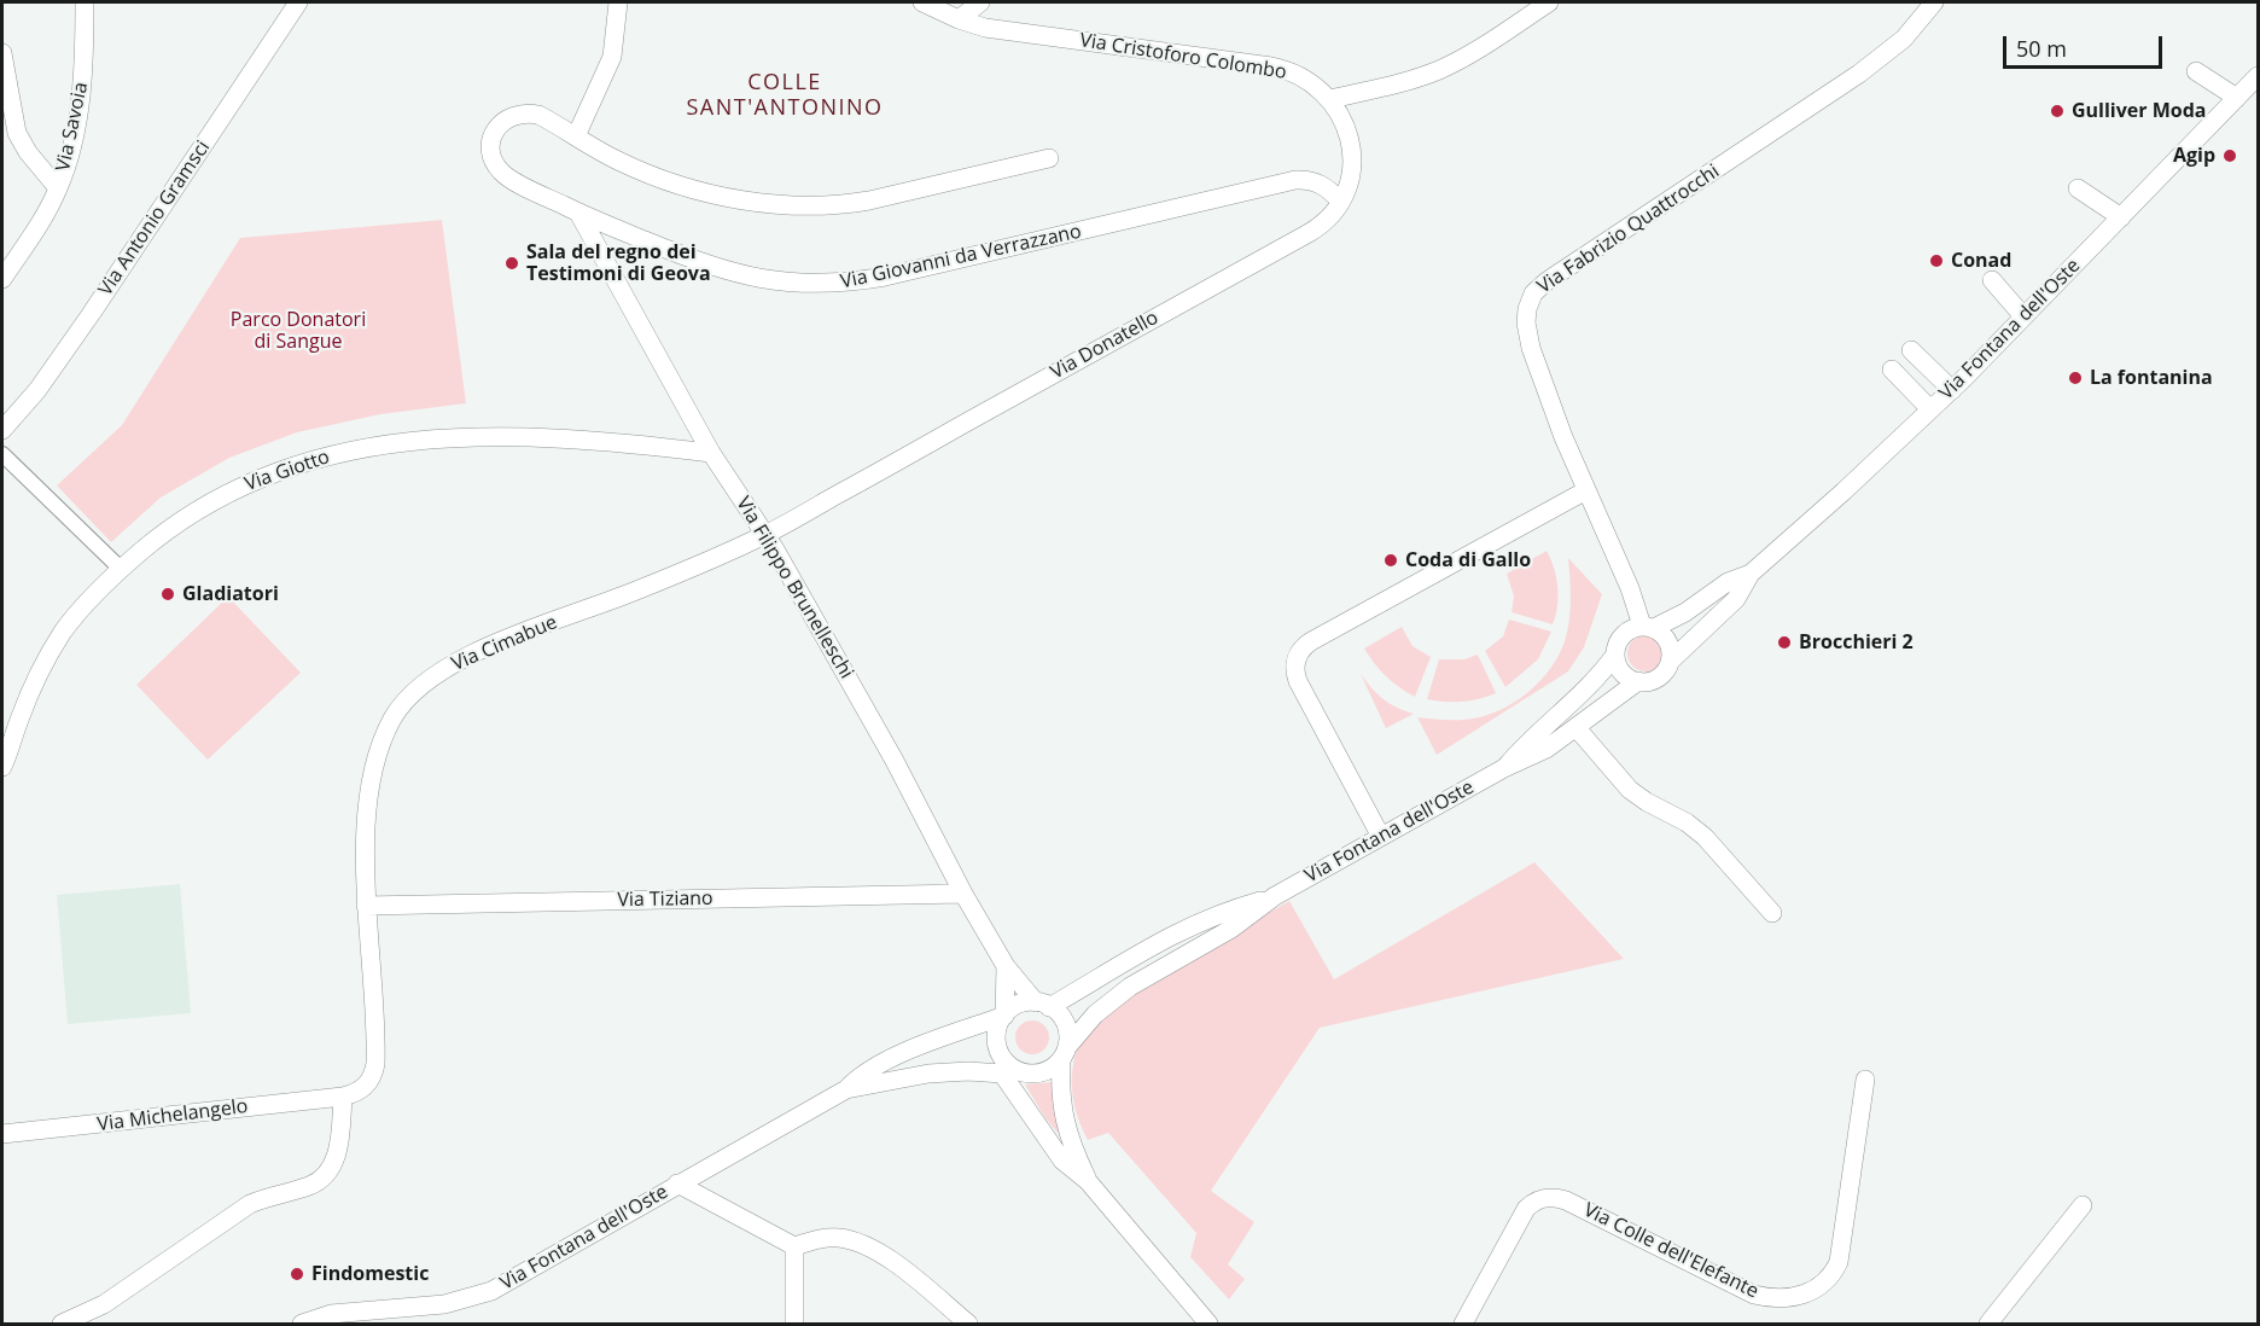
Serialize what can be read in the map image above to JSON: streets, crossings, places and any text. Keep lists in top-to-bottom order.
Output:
{
  "streets": {
    "street": [
      "Via Cristoforo Colombo",
      "Via Savoia",
      "Via Antonio Gramsci",
      "Via Fabrizio Quattrocchi",
      "Via Giovanni da Verrazzano",
      "Via Fontana dell'Oste",
      "Via Donatello",
      "Via Giotto",
      "Via Filippo Brunelleschi",
      "Via Cimabue",
      "Via Tiziano",
      "Via Michelangelo",
      "Via Colle dell'Elefante"
    ]
  },
  "crossings": [
    ["Via Cristoforo Colombo", "Via Donatello"],
    ["Via Fabrizio Quattrocchi", "Via Fontana dell'Oste"],
    ["Via Giovanni da Verrazzano", "Via Donatello"],
    ["Via Giovanni da Verrazzano", "Via Filippo Brunelleschi"],
    ["Via Fontana dell'Oste", "Via Filippo Brunelleschi"],
    ["Via Donatello", "Via Filippo Brunelleschi"],
    ["Via Donatello", "Via Cimabue"],
    ["Via Giotto", "Via Filippo Brunelleschi"],
    ["Via Filippo Brunelleschi", "Via Cimabue"],
    ["Via Filippo Brunelleschi", "Via Tiziano"],
    ["Via Cimabue", "Via Tiziano"],
    ["Via Cimabue", "Via Michelangelo"]
  ],
  "districts": ["COLLE SANT'ANTONINO"],
  "parks": ["Parco Donatori di Sangue"],
  "places": [
    "Gulliver Moda",
    "Agip",
    "Conad",
    "Sala del regno dei Testimoni di Geova",
    "La fontanina",
    "Coda di Gallo",
    "Gladiatori",
    "Brocchieri 2",
    "Findomestic"
  ],
  "scale_bar": "50 m"
}
